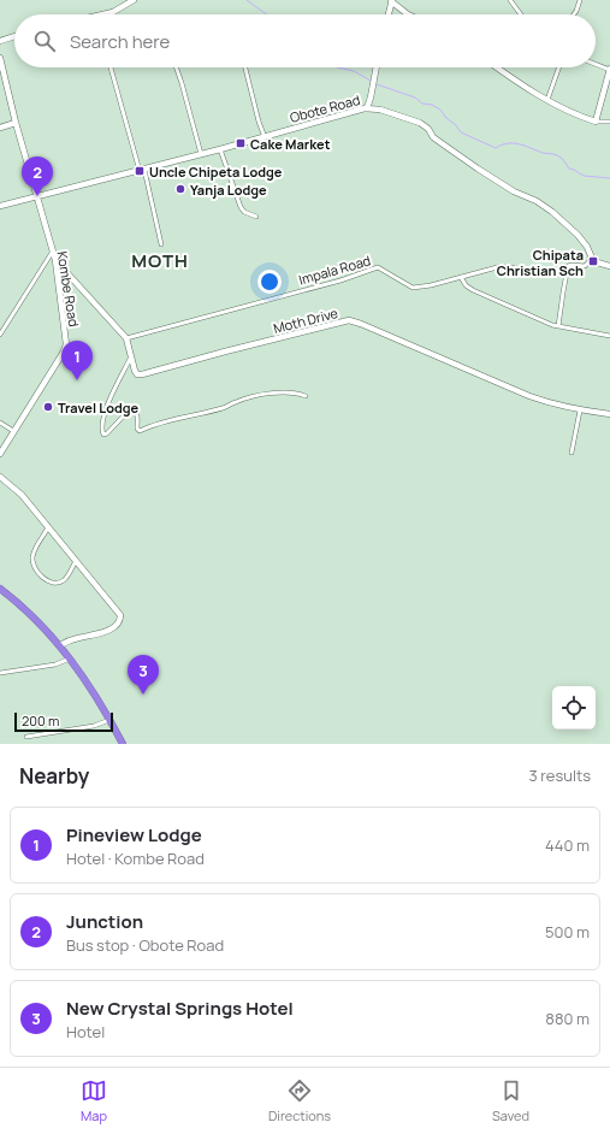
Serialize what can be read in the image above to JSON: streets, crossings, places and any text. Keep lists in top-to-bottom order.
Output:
{
  "streets": {
    "street": [
      "Obote Road",
      "Impala Road",
      "Kombe Road",
      "Moth Drive"
    ]
  },
  "crossings": [
    ["Obote Road", "Kombe Road"],
    ["Impala Road", "Moth Drive"],
    ["Kombe Road", "Moth Drive"]
  ],
  "districts": ["MOTH"],
  "places": {
    "transit": ["Cake Market", "Uncle Chipeta Lodge", "Chipata Christian Sch"],
    "other": ["Yanja Lodge", "Travel Lodge"]
  },
  "scale_bar": "200 m",
  "page": {
    "search": "Search here",
    "pins": ["2", "1", "3"],
    "scale": "200 m",
    "heading": ["Nearby", "3 results"],
    "list": [
      {
        "mark": "1",
        "name": "Pineview Lodge",
        "note": "Hotel · Kombe Road",
        "value": "440 m"
      },
      {
        "mark": "2",
        "name": "Junction",
        "note": "Bus stop · Obote Road",
        "value": "500 m"
      },
      {
        "mark": "3",
        "name": "New Crystal Springs Hotel",
        "note": "Hotel",
        "value": "880 m"
      }
    ],
    "nav": ["Map", "Directions", "Saved"]
  }
}
